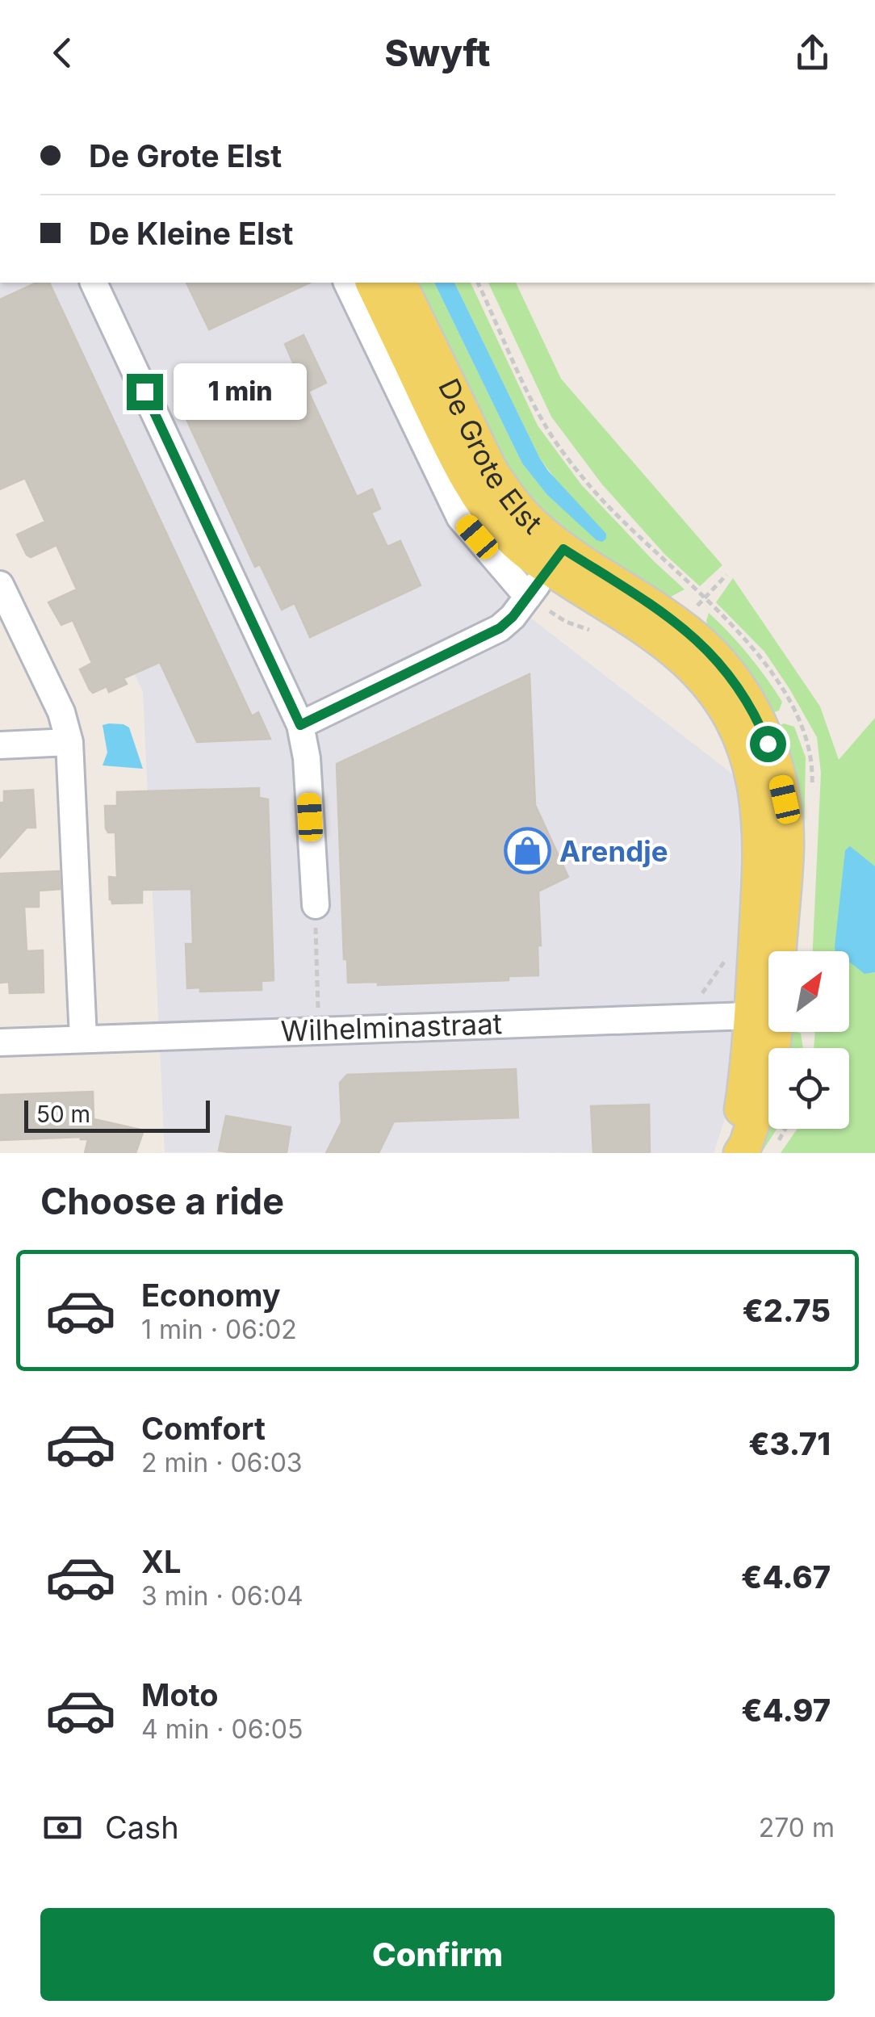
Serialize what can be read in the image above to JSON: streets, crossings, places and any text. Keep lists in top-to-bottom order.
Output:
{
  "streets": {
    "main road": ["De Grote Elst"],
    "street": ["Wilhelminastraat"]
  },
  "places": {
    "shop": ["Arendje"]
  },
  "scale_bar": "50 m",
  "north": "top right",
  "page": {
    "header": "Swyft",
    "banner": ["De Grote Elst", "De Kleine Elst"],
    "bubble": "1 min",
    "scale": "50 m",
    "heading": "Choose a ride",
    "list": [
      {
        "name": "Economy",
        "note": "1 min · 06:02",
        "value": "€2.75"
      },
      {
        "name": "Comfort",
        "note": "2 min · 06:03",
        "value": "€3.71"
      },
      {
        "name": "XL",
        "note": "3 min · 06:04",
        "value": "€4.67"
      },
      {
        "name": "Moto",
        "note": "4 min · 06:05",
        "value": "€4.97"
      }
    ],
    "pay": ["Cash", "270 m"],
    "buttons": "Confirm"
  }
}
